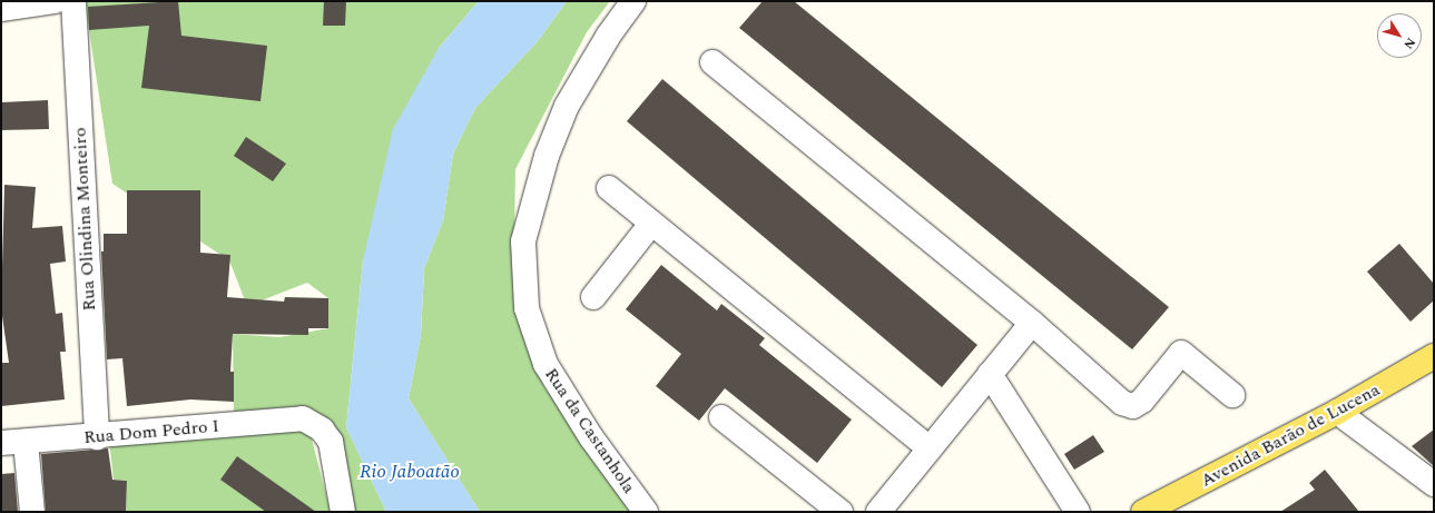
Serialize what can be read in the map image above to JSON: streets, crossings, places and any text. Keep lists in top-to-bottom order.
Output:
{
  "streets": {
    "main road": ["Avenida Barão de Lucena"],
    "street": ["Rua Olindina Monteiro", "Rua da Castanhola", "Rua Dom Pedro I"]
  },
  "crossings": [
    ["Rua Olindina Monteiro", "Rua Dom Pedro I"]
  ],
  "water": ["Rio Jaboatão"],
  "north": "bottom right"
}
